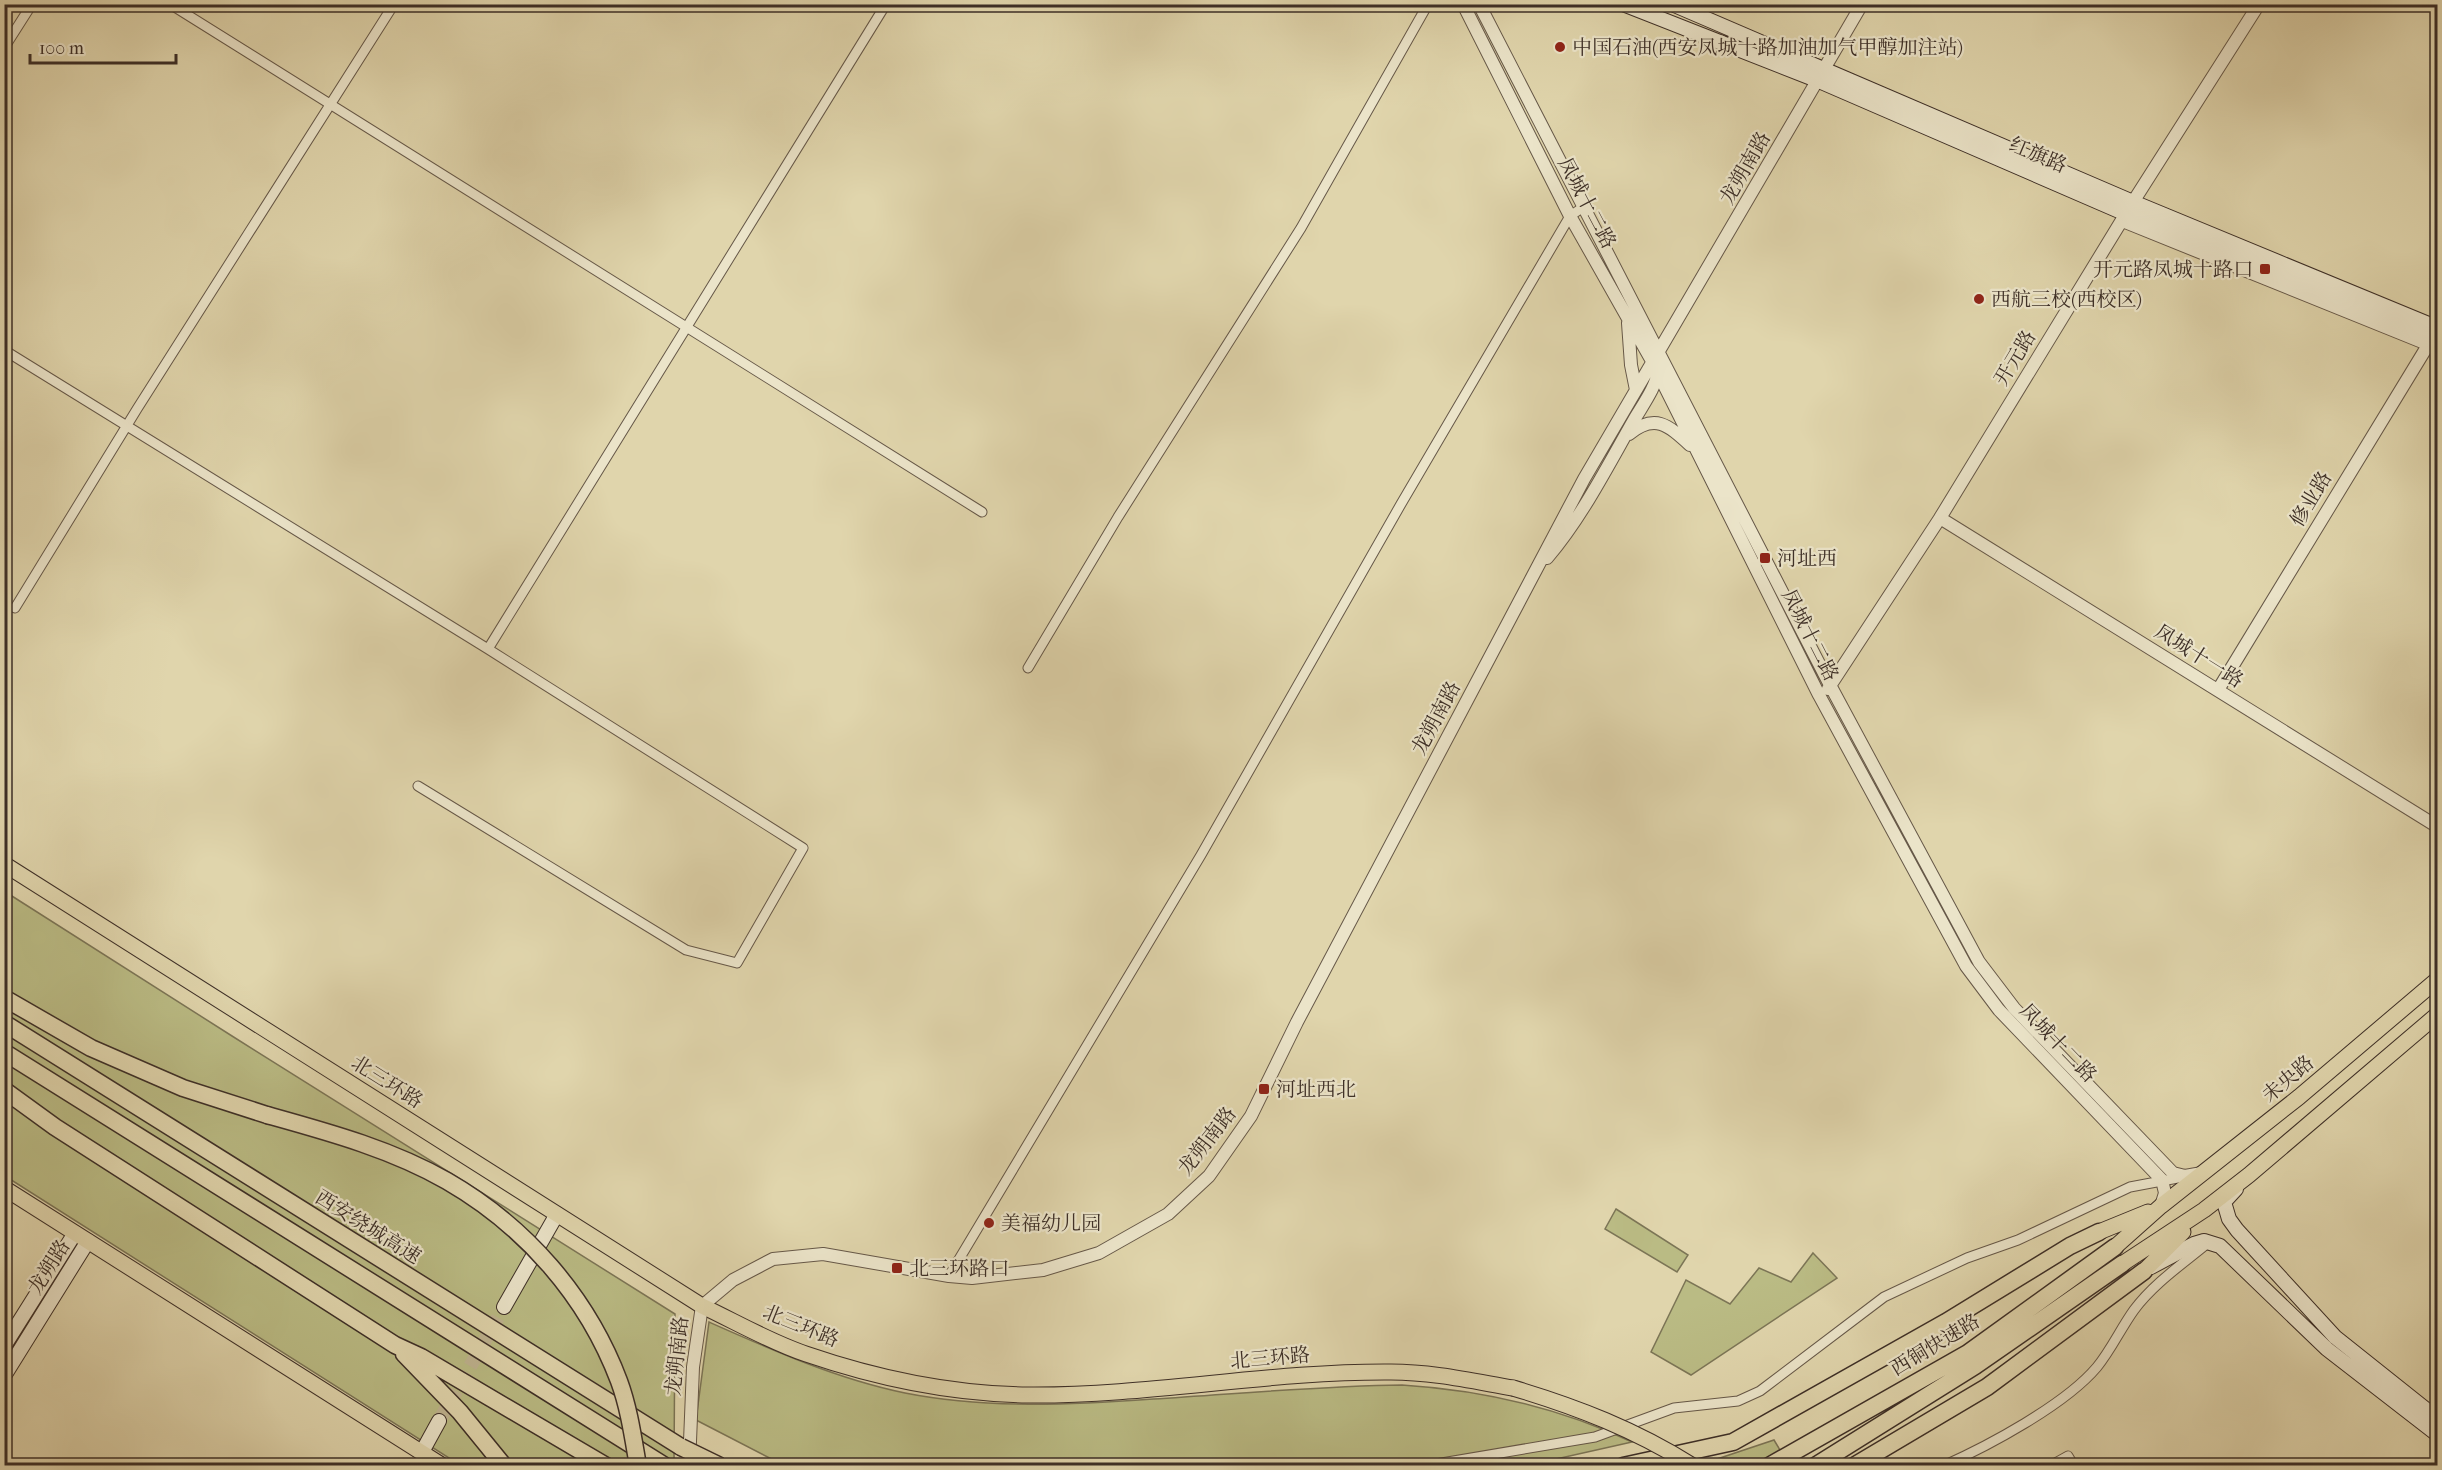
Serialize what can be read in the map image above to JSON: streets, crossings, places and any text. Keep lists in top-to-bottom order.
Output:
{
  "streets": {
    "highway": ["西安绕城高速", "西铜快速路"],
    "main road": [
      "红旗路",
      "未央路",
      "北三环路",
      "龙朔路"
    ],
    "street": [
      "龙朔南路",
      "凤城十二路",
      "开元路",
      "修业路",
      "凤城十一路"
    ]
  },
  "crossings": [
    ["红旗路", "龙朔南路"],
    ["红旗路", "开元路"],
    ["红旗路", "修业路"],
    ["龙朔南路", "凤城十二路"],
    ["龙朔南路", "北三环路"],
    ["凤城十二路", "开元路"],
    ["开元路", "凤城十一路"],
    ["修业路", "凤城十一路"]
  ],
  "places": {
    "other": ["中国石油(西安凤城十路加油加气甲醇加注站)", "西航三校(西校区)", "美福幼儿园"],
    "transit": [
      "开元路凤城十路口",
      "河址西",
      "河址西北",
      "北三环路口"
    ]
  },
  "scale_bar": "100 m"
}
